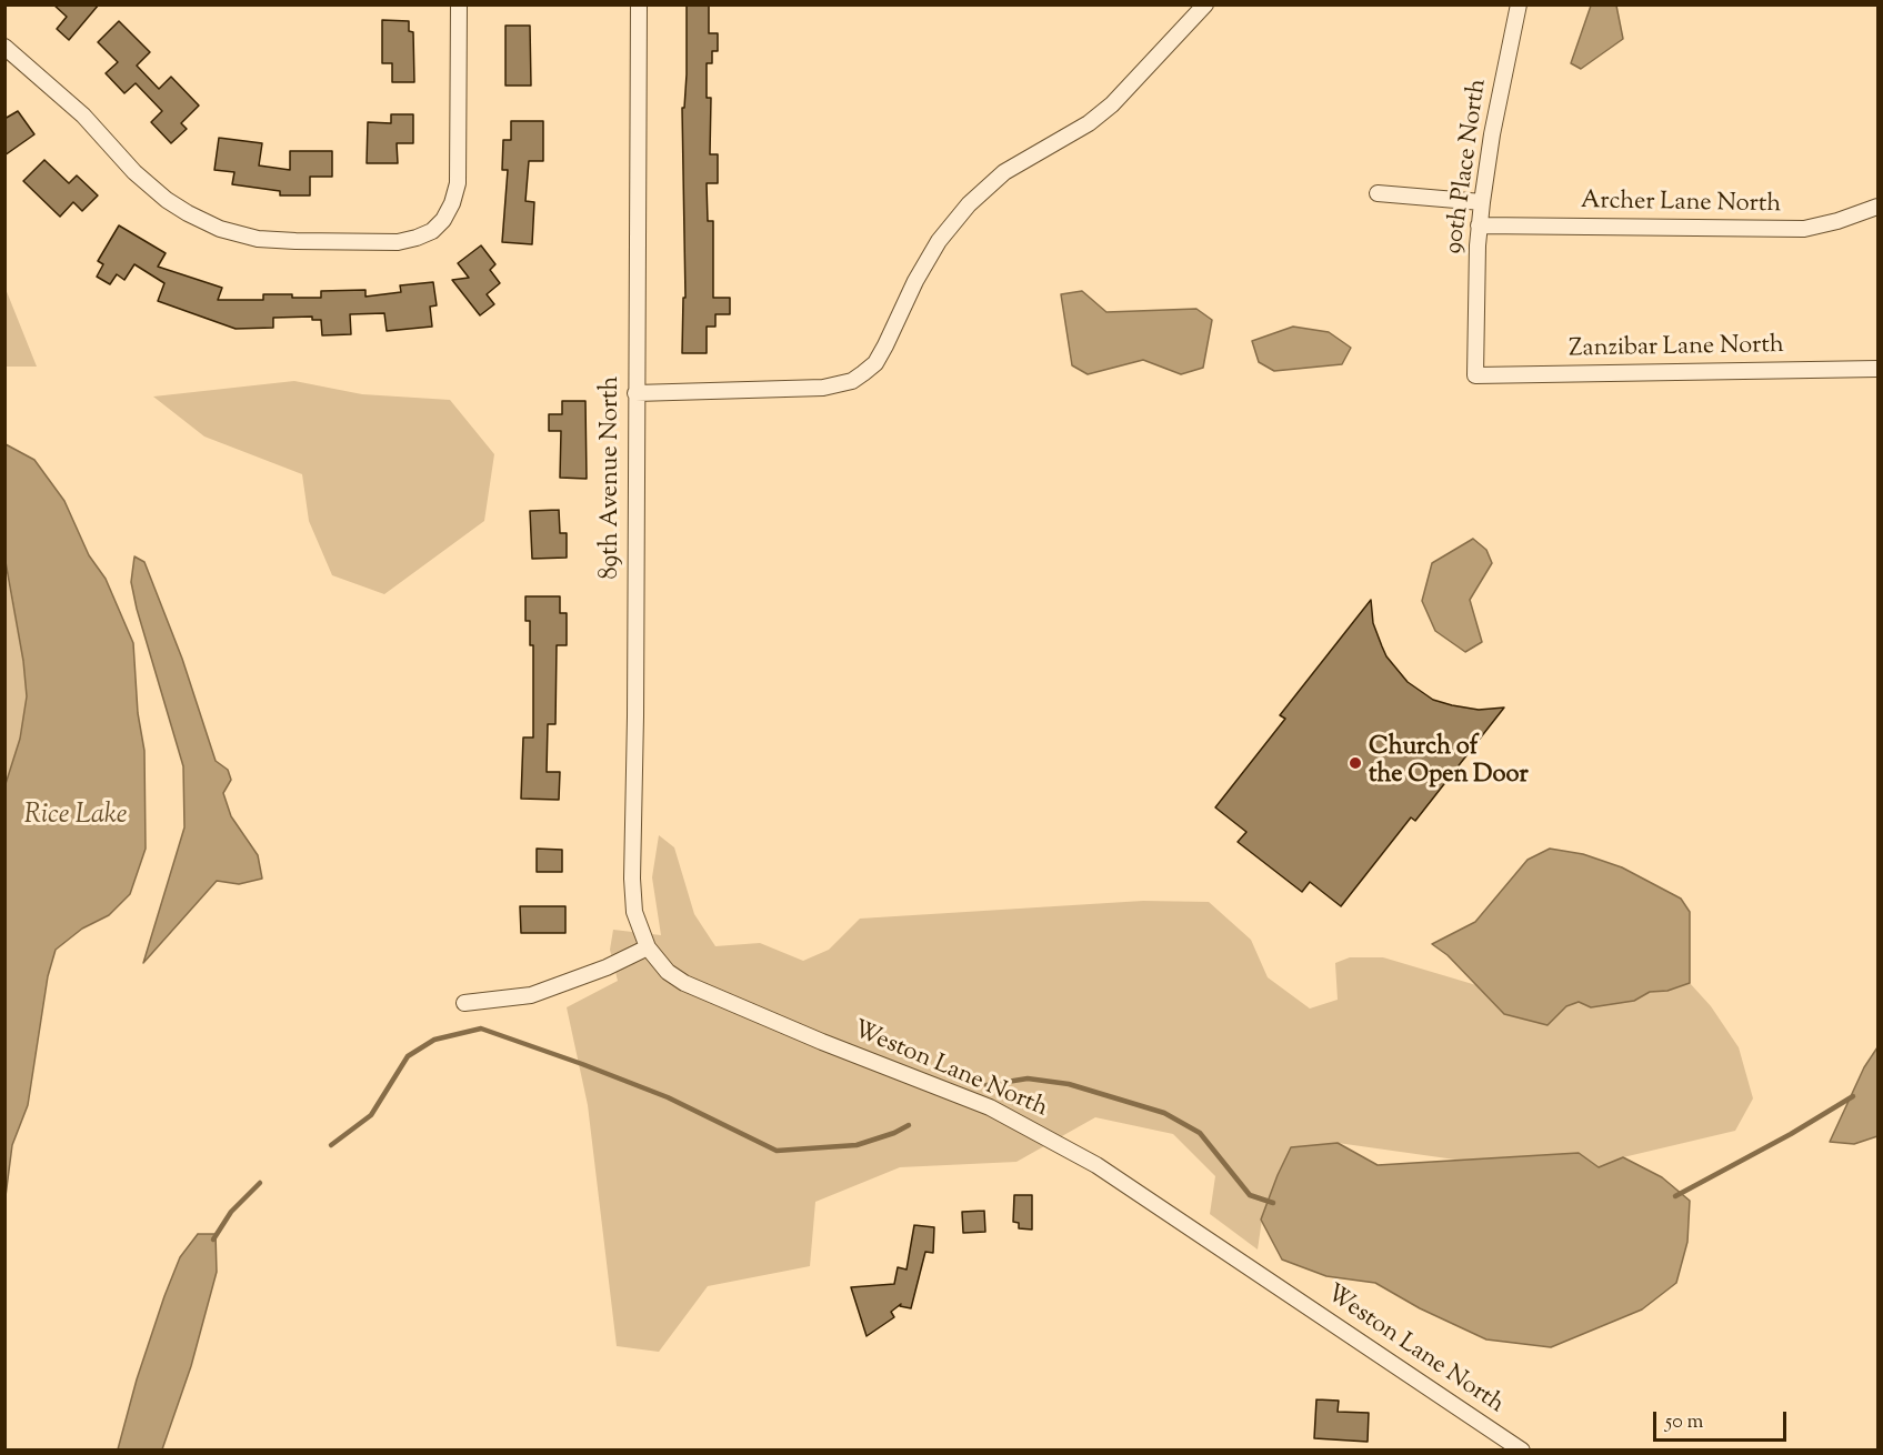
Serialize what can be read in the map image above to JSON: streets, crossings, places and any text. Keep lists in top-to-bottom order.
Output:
{
  "streets": {
    "street": [
      "90th Place North",
      "Archer Lane North",
      "Zanzibar Lane North",
      "89th Avenue North",
      "Weston Lane North"
    ]
  },
  "crossings": [
    ["90th Place North", "Archer Lane North"],
    ["90th Place North", "Zanzibar Lane North"],
    ["89th Avenue North", "Weston Lane North"]
  ],
  "water": ["Rice Lake"],
  "places": ["Church of the Open Door"],
  "scale_bar": "50 m"
}
